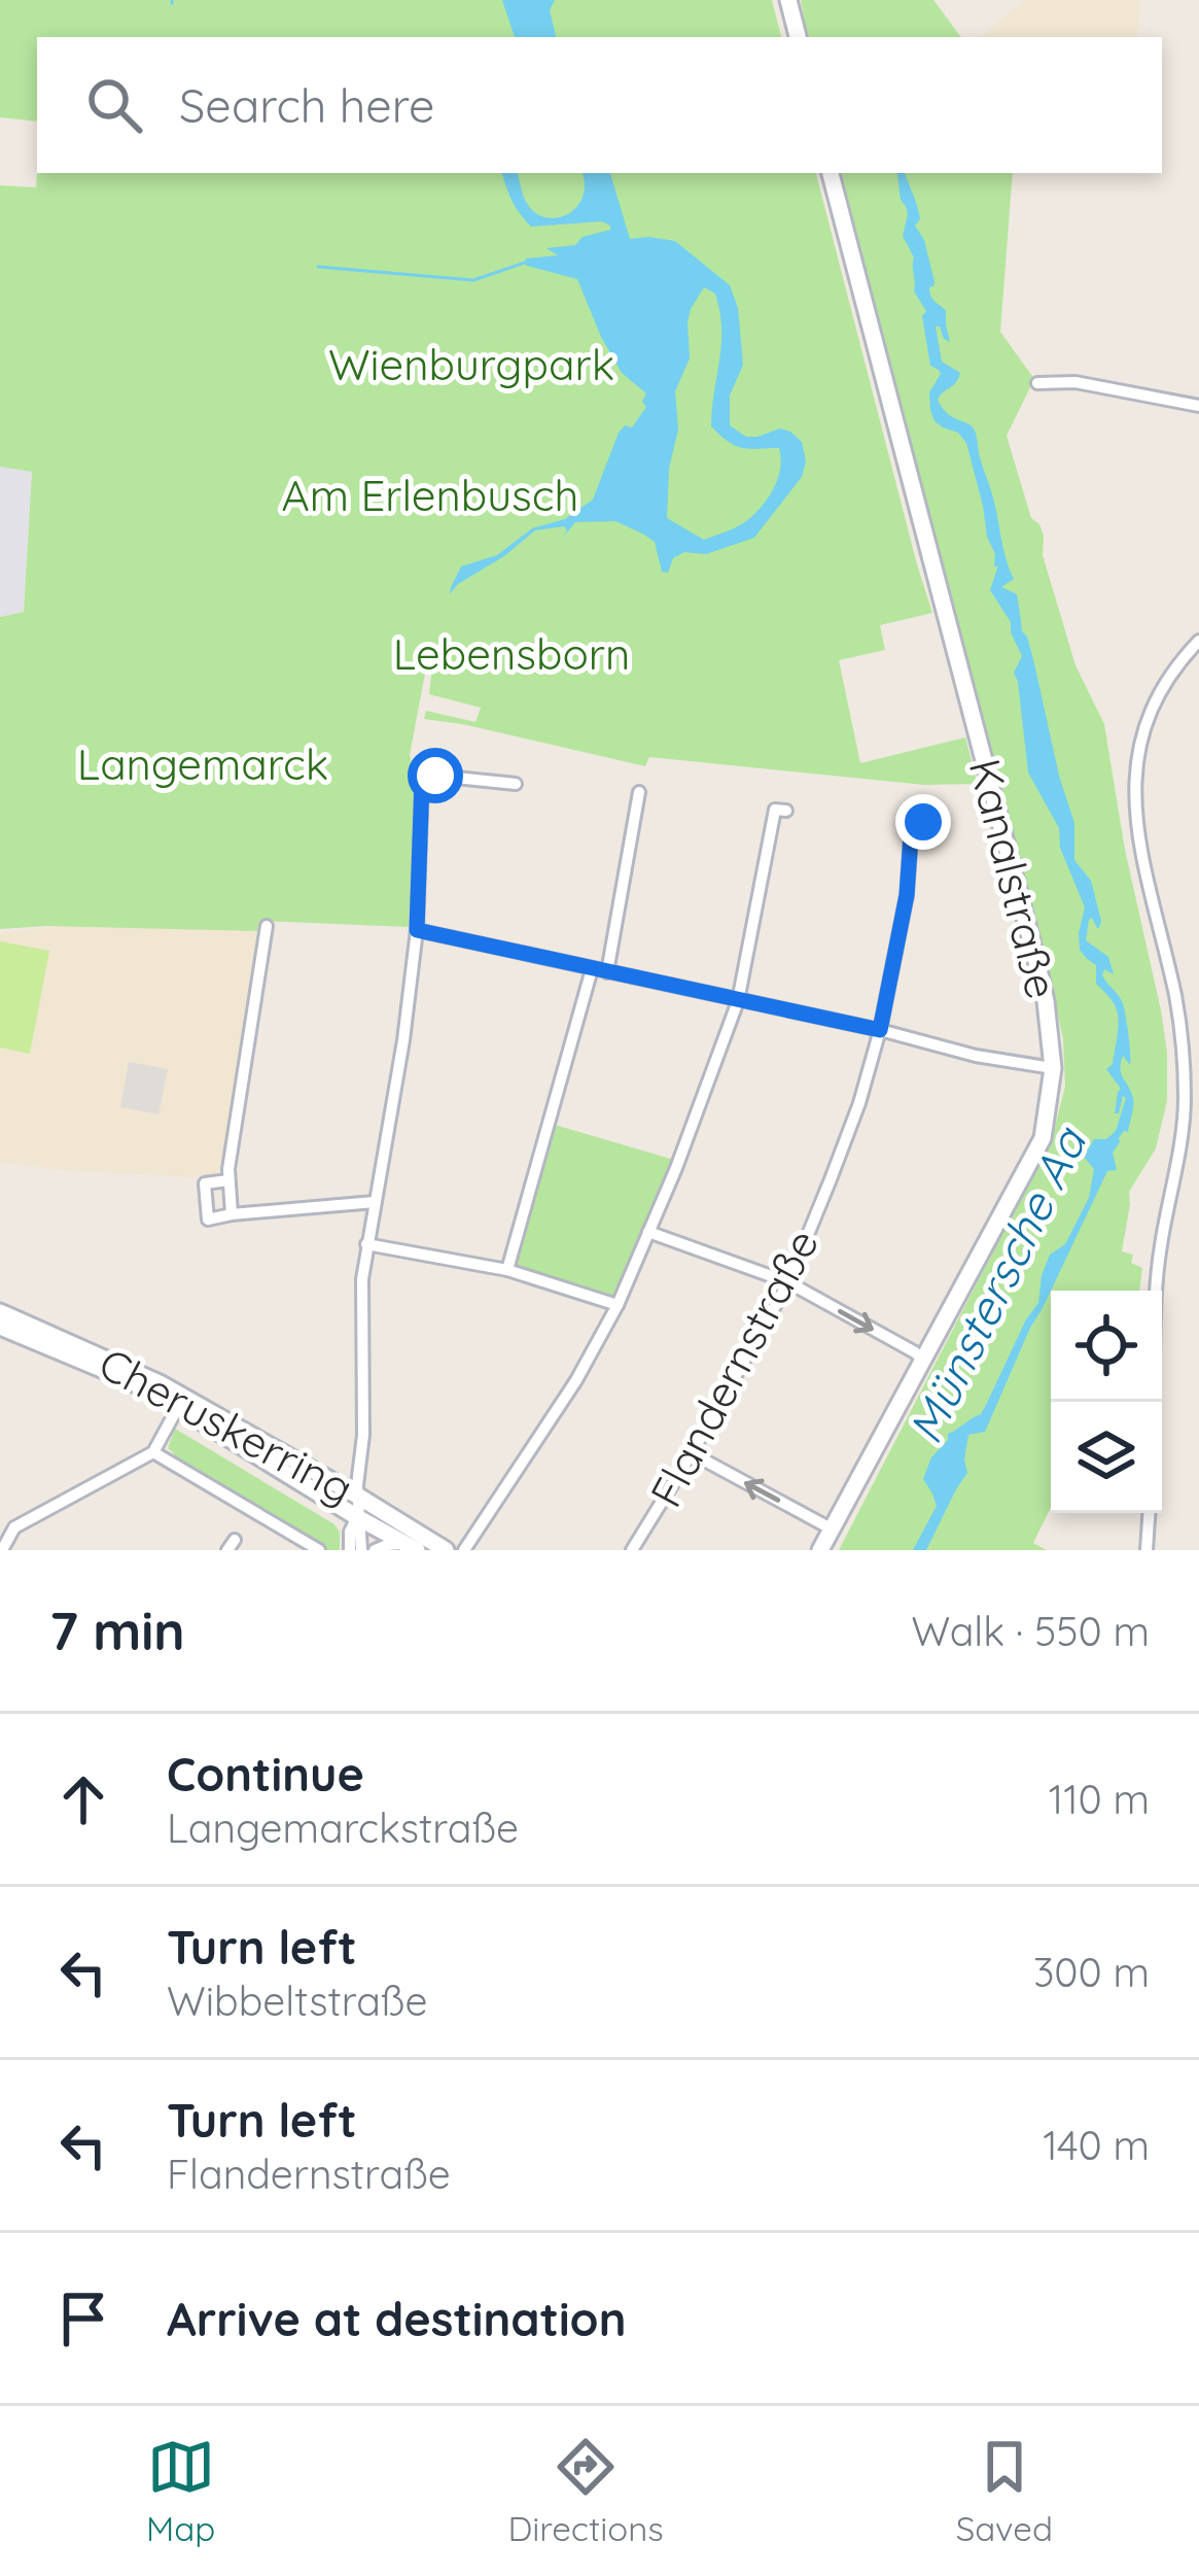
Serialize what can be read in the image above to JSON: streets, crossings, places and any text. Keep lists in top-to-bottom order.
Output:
{
  "streets": {
    "main road": ["Kanalstraße", "Cheruskerring"],
    "street": ["Flandernstraße"]
  },
  "water": ["Münstersche Aa"],
  "parks": [
    "Wienburgpark",
    "Am Erlenbusch",
    "Lebensborn",
    "Langemarck"
  ],
  "page": {
    "search": "Search here",
    "heading": ["7 min", "Walk · 550 m"],
    "list": [
      ["Continue", "Langemarckstraße", "110 m"],
      ["Turn left", "Wibbeltstraße", "300 m"],
      ["Turn left", "Flandernstraße", "140 m"],
      "Arrive at destination"
    ],
    "nav": ["Map", "Directions", "Saved"]
  }
}
